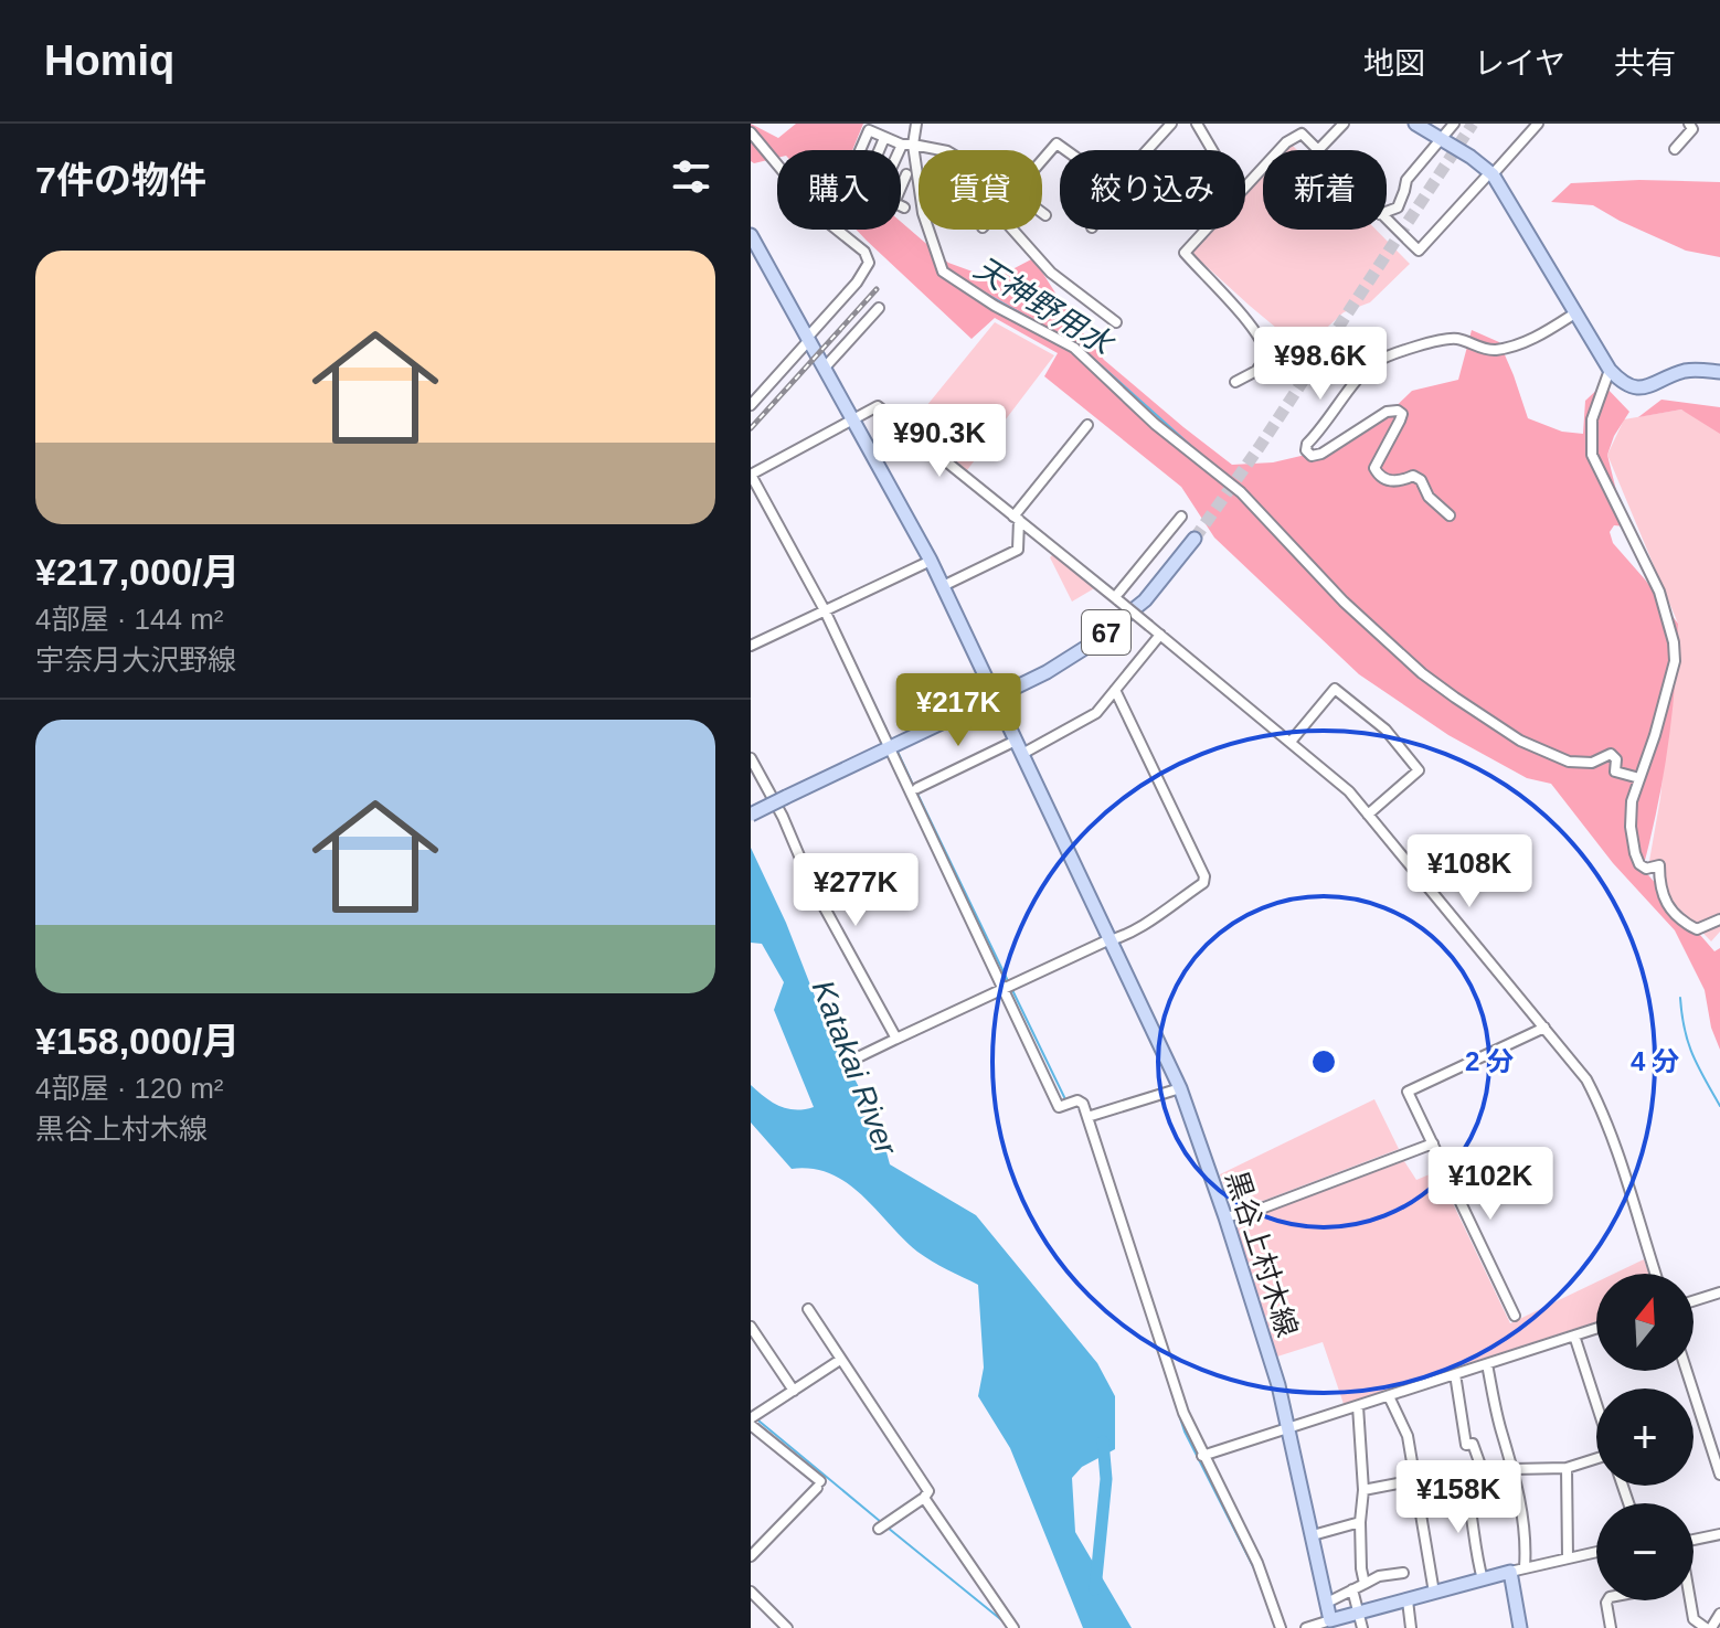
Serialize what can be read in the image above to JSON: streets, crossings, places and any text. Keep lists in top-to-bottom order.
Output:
{
  "streets": {
    "main road": ["67", "黒谷上村木線"]
  },
  "crossings": [
    ["67", "黒谷上村木線"]
  ],
  "water": ["天神野用水", "Katakai River"],
  "north": "top",
  "page": {
    "header": "Homiq",
    "nav": ["地図", "レイヤ", "共有"],
    "heading": "7件の物件",
    "chip": [
      "購入",
      "賃貸",
      "絞り込み",
      "新着"
    ],
    "list": [
      {
        "name": "¥217,000/月",
        "note": "4部屋 · 144 m² · 宇奈月大沢野線"
      },
      {
        "name": "¥158,000/月",
        "note": "4部屋 · 120 m² · 黒谷上村木線"
      }
    ],
    "price": [
      "¥98.6K",
      "¥90.3K",
      "¥217K",
      "¥108K",
      "¥277K",
      "¥102K",
      "¥158K"
    ],
    "map_buttons": ["+", "−"]
  },
  "rings": ["2 分", "4 分"]
}
